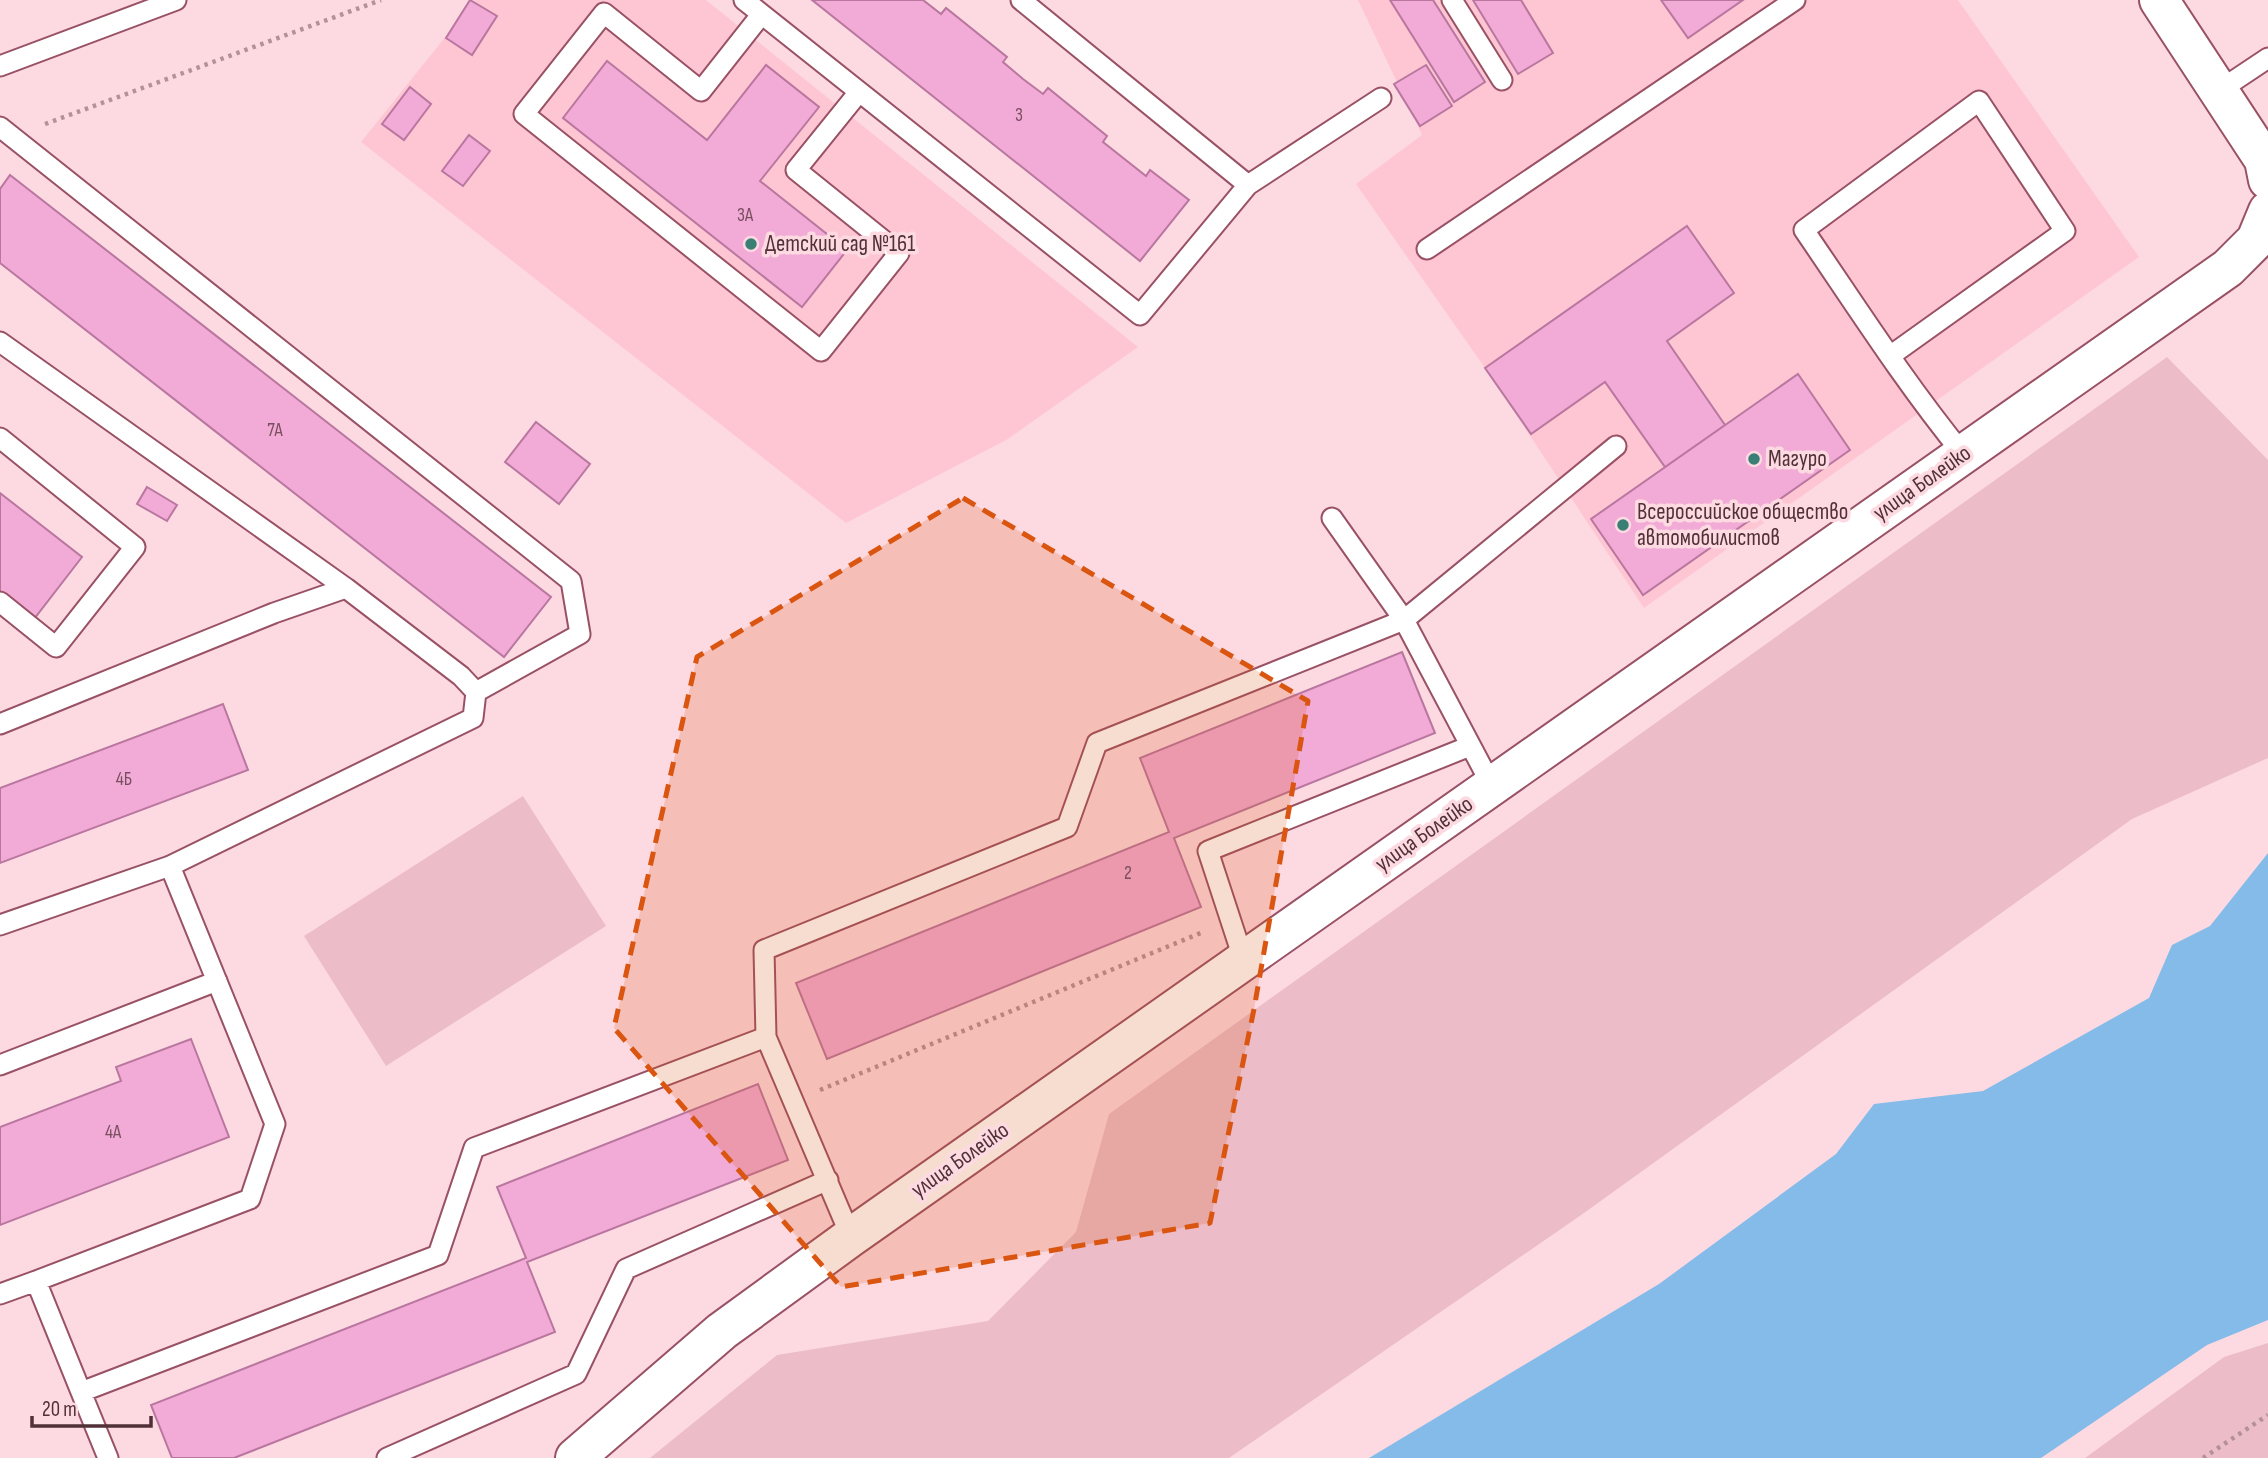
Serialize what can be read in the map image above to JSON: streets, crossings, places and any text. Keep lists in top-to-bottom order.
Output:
{
  "streets": {
    "street": ["улица Болейко"]
  },
  "places": ["Детский сад №161", "Магуро", "Всероссийское общество автомобилистов"],
  "house_numbers": [
    "3",
    "3А",
    "7А",
    "4Б",
    "2",
    "4А"
  ],
  "scale_bar": "20 m"
}
